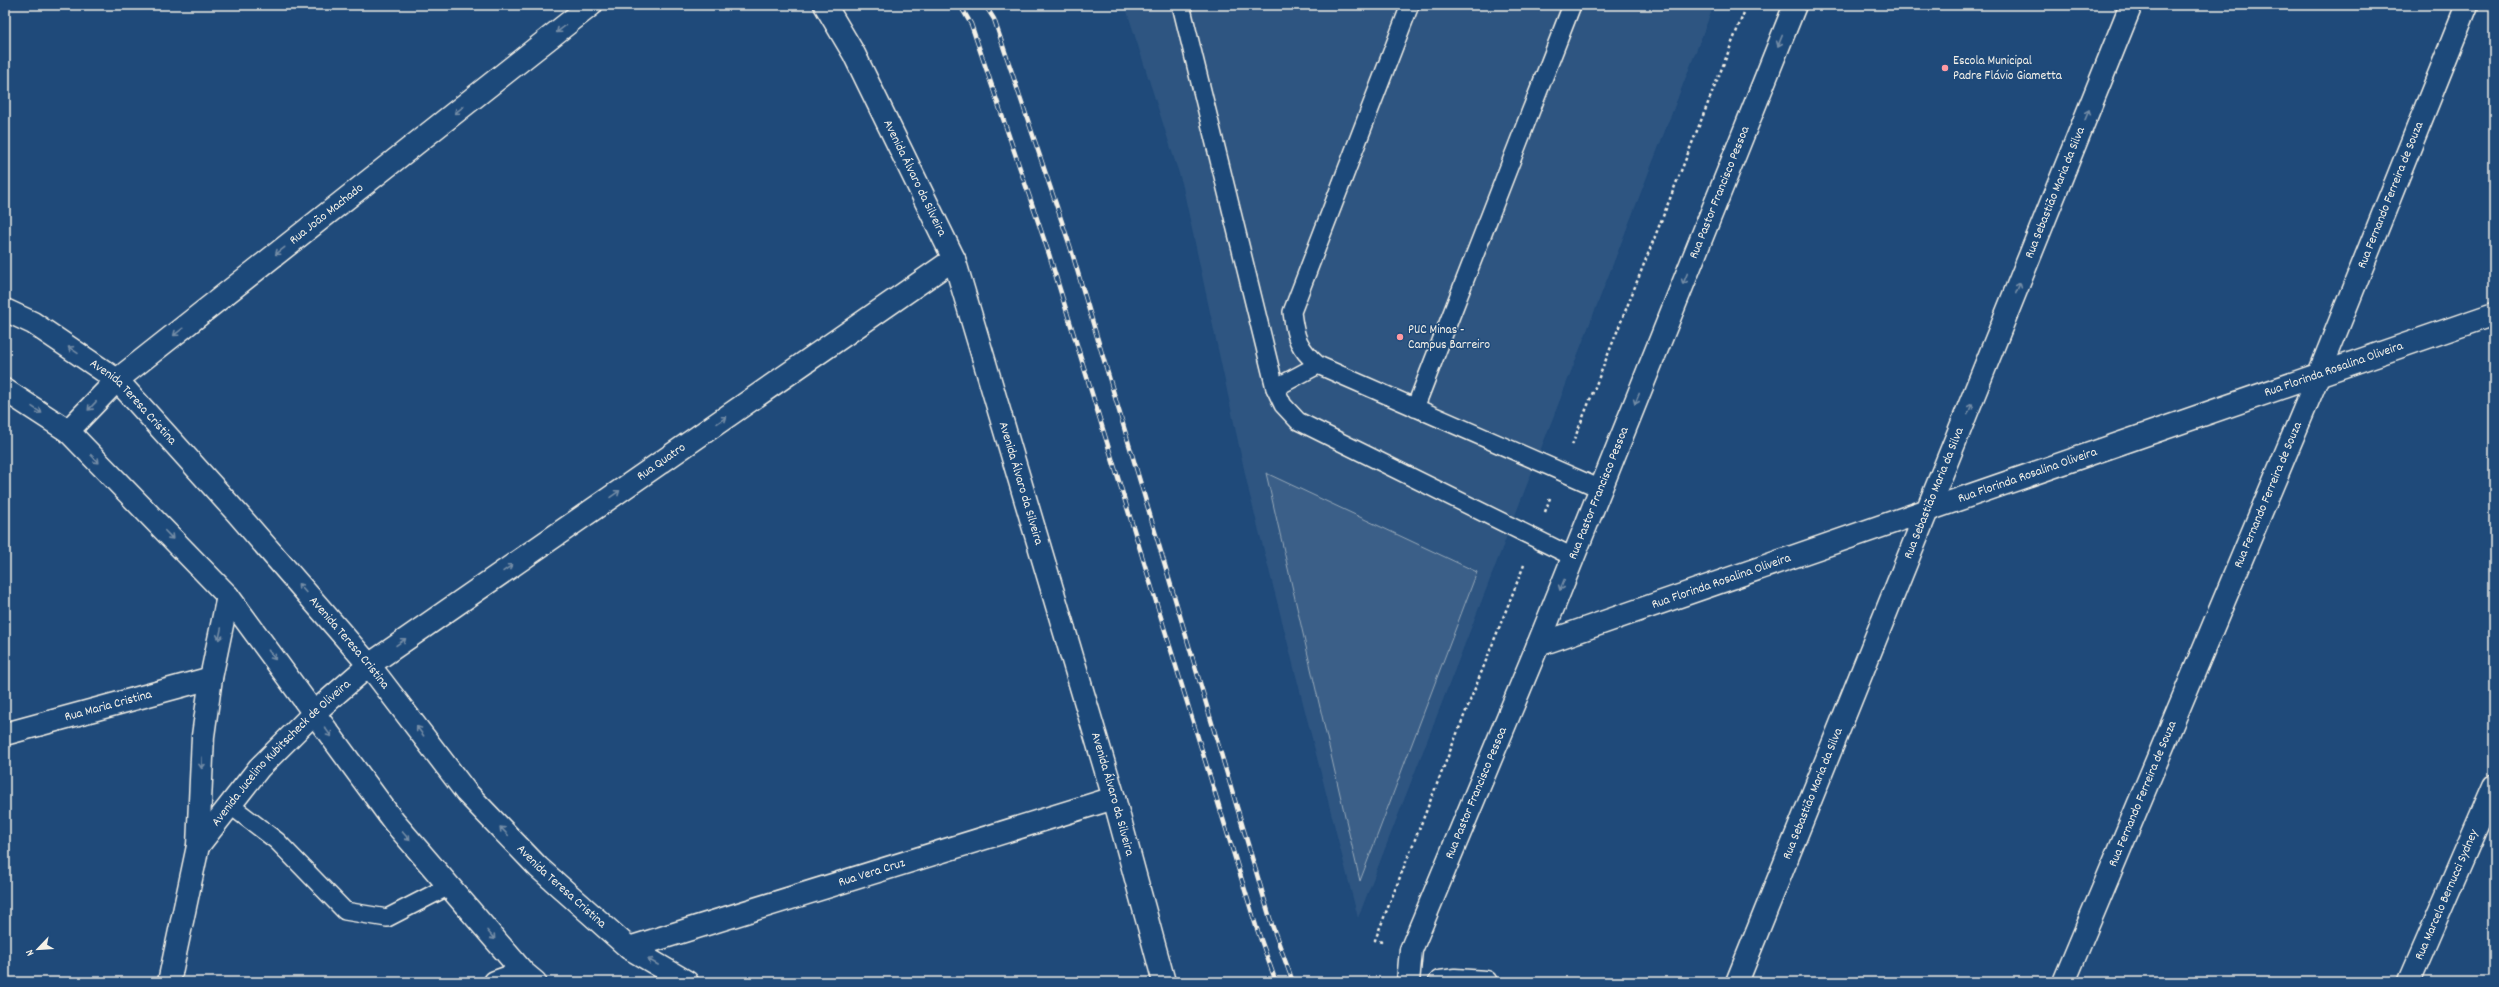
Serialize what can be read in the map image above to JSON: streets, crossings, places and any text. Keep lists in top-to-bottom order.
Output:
{
  "streets": {
    "street": [
      "Avenida Álvaro da Silveira",
      "Rua Pastor Francisco Pessoa",
      "Rua Sebastião Maria da Silva",
      "Rua Fernando Ferreira de Souza",
      "Rua João Machado",
      "Rua Florinda Rosalina Oliveira",
      "Avenida Teresa Cristina",
      "Rua Quatro",
      "Rua Maria Cristina",
      "Avenida Jucelino Kubitscheck de Oliveira",
      "Rua Vera Cruz",
      "Rua Marcelo Bernucci Sydney"
    ]
  },
  "crossings": [
    ["Avenida Álvaro da Silveira", "Rua Quatro"],
    ["Avenida Álvaro da Silveira", "Rua Vera Cruz"],
    ["Rua Pastor Francisco Pessoa", "Rua Florinda Rosalina Oliveira"],
    ["Rua Sebastião Maria da Silva", "Rua Florinda Rosalina Oliveira"],
    ["Rua Fernando Ferreira de Souza", "Rua Florinda Rosalina Oliveira"],
    ["Rua João Machado", "Avenida Teresa Cristina"],
    ["Avenida Teresa Cristina", "Rua Quatro"],
    ["Avenida Teresa Cristina", "Avenida Jucelino Kubitscheck de Oliveira"],
    ["Avenida Teresa Cristina", "Rua Vera Cruz"],
    ["Rua Quatro", "Avenida Jucelino Kubitscheck de Oliveira"]
  ],
  "one_way": [
    "Rua Pastor Francisco Pessoa",
    "Rua Sebastião Maria da Silva",
    "Rua João Machado",
    "Rua Quatro"
  ],
  "places": ["Escola Municipal Padre Flávio Giametta", "PUC Minas - Campus Barreiro"],
  "north": "bottom left"
}
